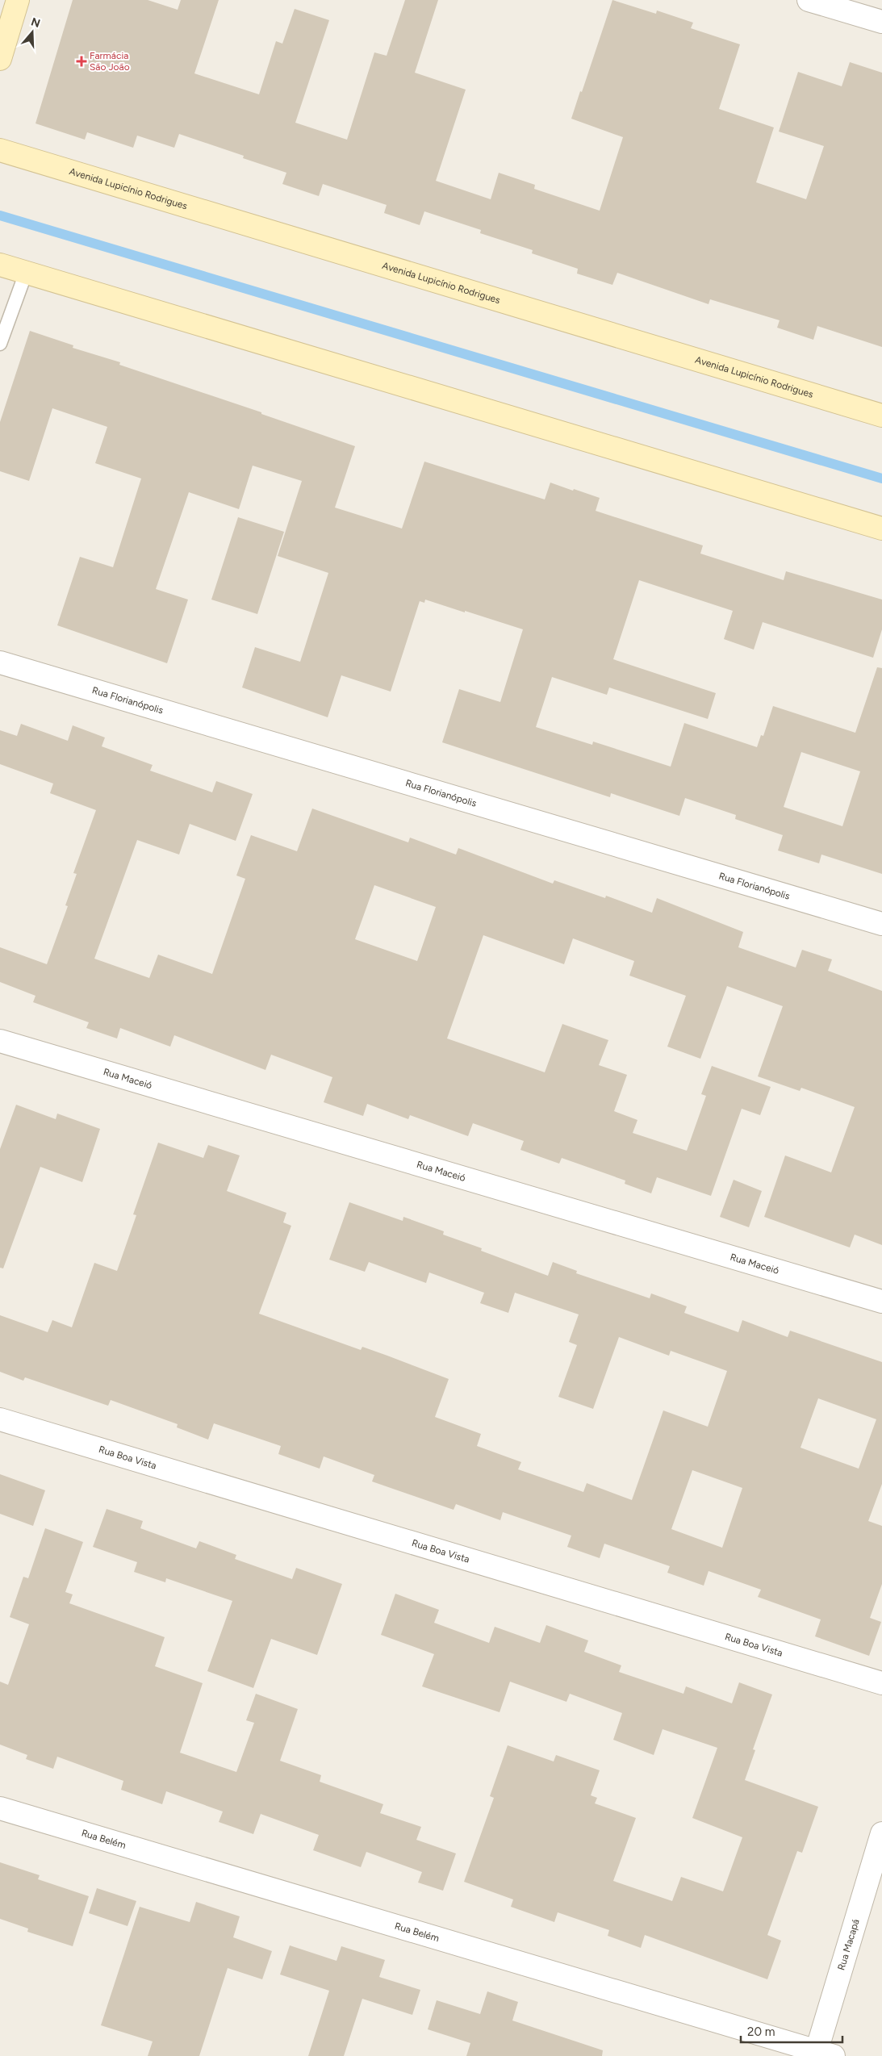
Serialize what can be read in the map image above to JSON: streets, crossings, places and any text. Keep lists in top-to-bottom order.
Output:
{
  "streets": {
    "street": [
      "Avenida Lupicínio Rodrigues",
      "Rua Florianópolis",
      "Rua Maceió",
      "Rua Boa Vista",
      "Rua Belém",
      "Rua Macapá"
    ]
  },
  "crossings": [
    ["Rua Belém", "Rua Macapá"]
  ],
  "places": {
    "health": ["Farmácia São João"]
  },
  "scale_bar": "20 m",
  "north": "top"
}
